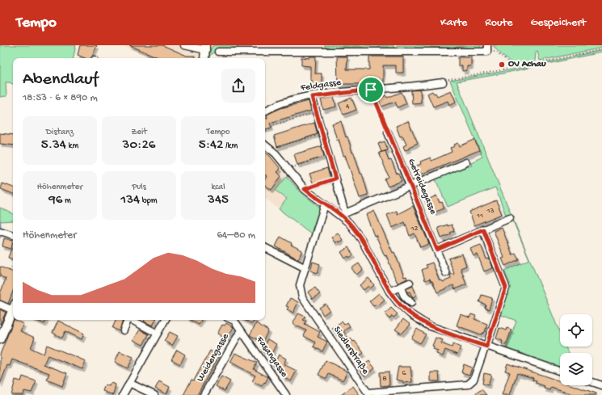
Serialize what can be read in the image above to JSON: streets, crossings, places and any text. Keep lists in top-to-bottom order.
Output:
{
  "streets": {
    "street": [
      "Feldgasse",
      "Getreidegasse",
      "Siedlerstraße",
      "Fasangasse",
      "Weidengasse"
    ]
  },
  "crossings": [
    ["Fasangasse", "Weidengasse"]
  ],
  "places": ["OV Achau"],
  "house_numbers": [
    "4",
    "13",
    "11",
    "12",
    "6",
    "8"
  ],
  "page": {
    "header": "Tempo",
    "nav": ["Karte", "Route", "Gespeichert"],
    "heading": ["Abendlauf", "18:53 · 6 × 890 m"],
    "stats": [
      ["Distanz", "5.34 km"],
      ["Zeit", "30:26"],
      ["Tempo", "5:42 /km"],
      ["Höhenmeter", "96 m"],
      ["Puls", "134 bpm"],
      ["kcal", "345"]
    ],
    "chart": ["Höhenmeter", "64–80 m"]
  }
}
